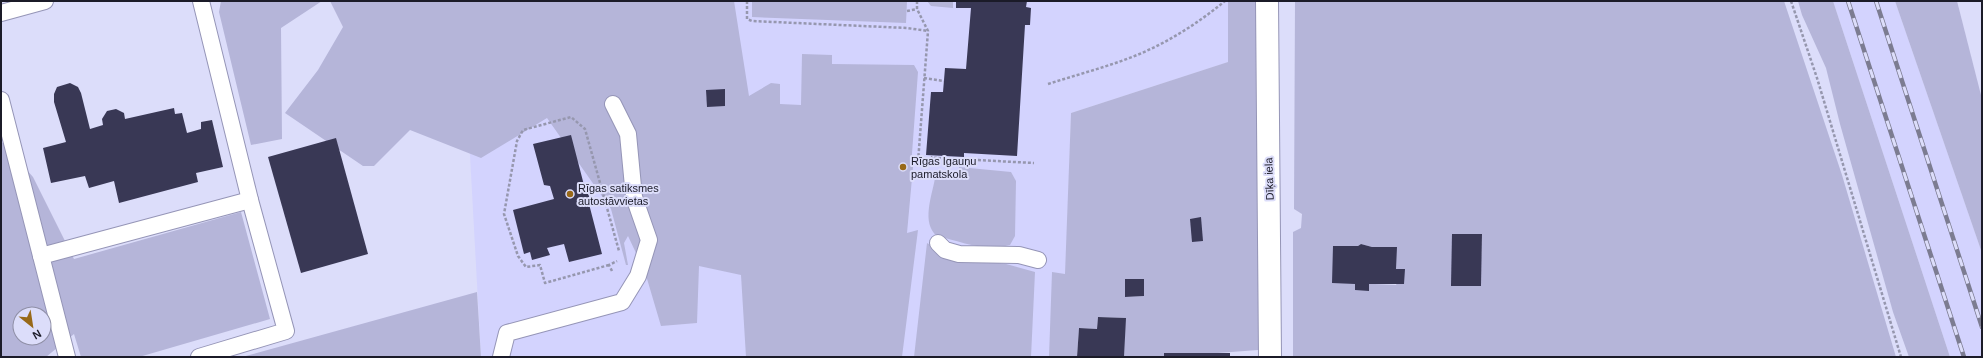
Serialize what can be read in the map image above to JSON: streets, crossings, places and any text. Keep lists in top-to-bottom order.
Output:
{
  "streets": {
    "street": ["Dīķa iela"]
  },
  "places": ["Rīgas Igauņu pamatskola", "Rīgas satiksmes autostāvvietas"],
  "north": "bottom right"
}
